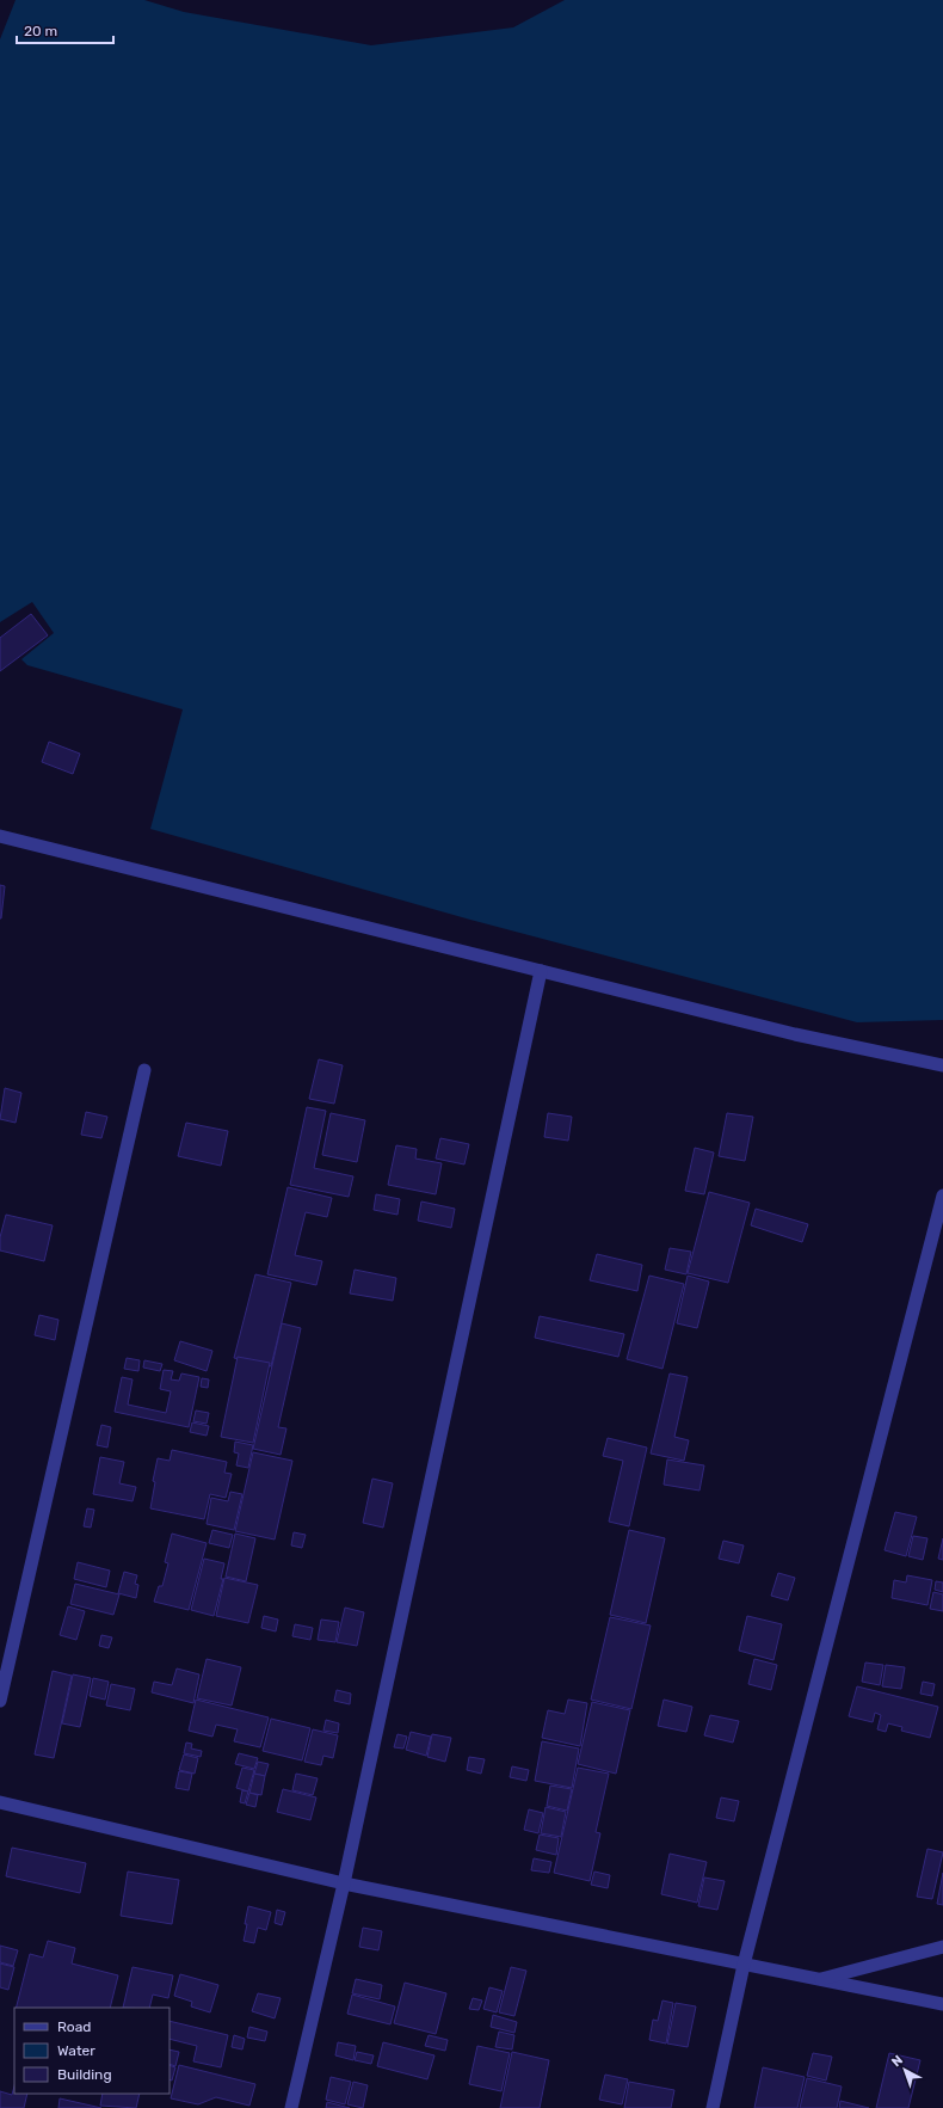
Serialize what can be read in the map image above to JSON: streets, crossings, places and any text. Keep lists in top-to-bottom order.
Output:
{
  "legend": ["Road", "Water", "Building"],
  "scale_bar": "20 m",
  "north": "top left"
}
